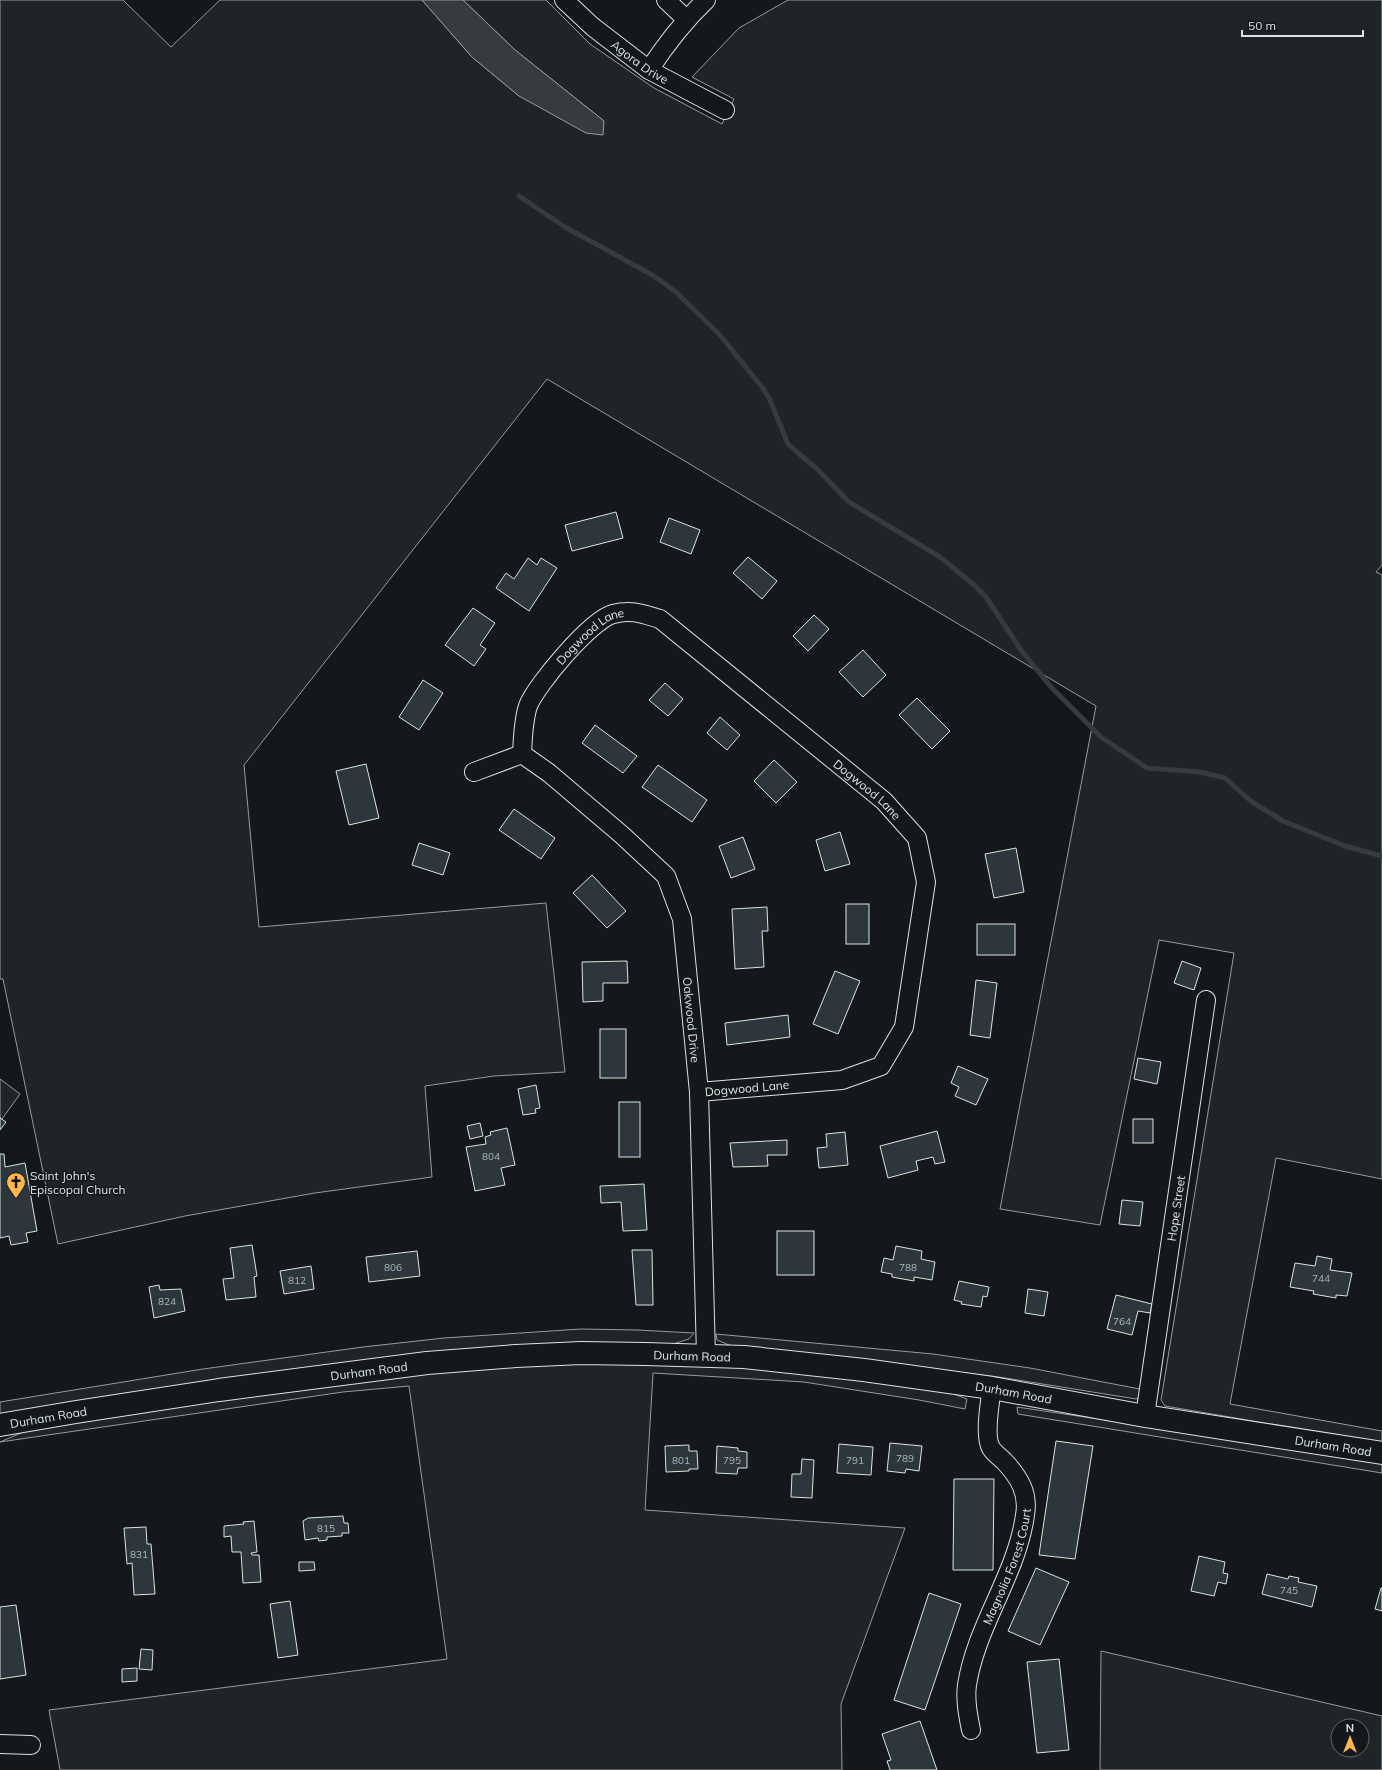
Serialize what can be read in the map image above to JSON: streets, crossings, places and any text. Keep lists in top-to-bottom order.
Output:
{
  "streets": {
    "main road": ["Durham Road"],
    "street": [
      "Agora Drive",
      "Dogwood Lane",
      "Oakwood Drive",
      "Hope Street",
      "Magnolia Forest Court"
    ]
  },
  "crossings": [
    ["Dogwood Lane", "Oakwood Drive"],
    ["Oakwood Drive", "Durham Road"],
    ["Hope Street", "Durham Road"],
    ["Durham Road", "Magnolia Forest Court"]
  ],
  "places": {
    "church": ["Saint John's Episcopal Church"]
  },
  "house_numbers": [
    "804",
    "806",
    "788",
    "744",
    "812",
    "824",
    "764",
    "789",
    "801",
    "795",
    "791",
    "815",
    "831",
    "745"
  ],
  "scale_bar": "50 m",
  "north": "top"
}
